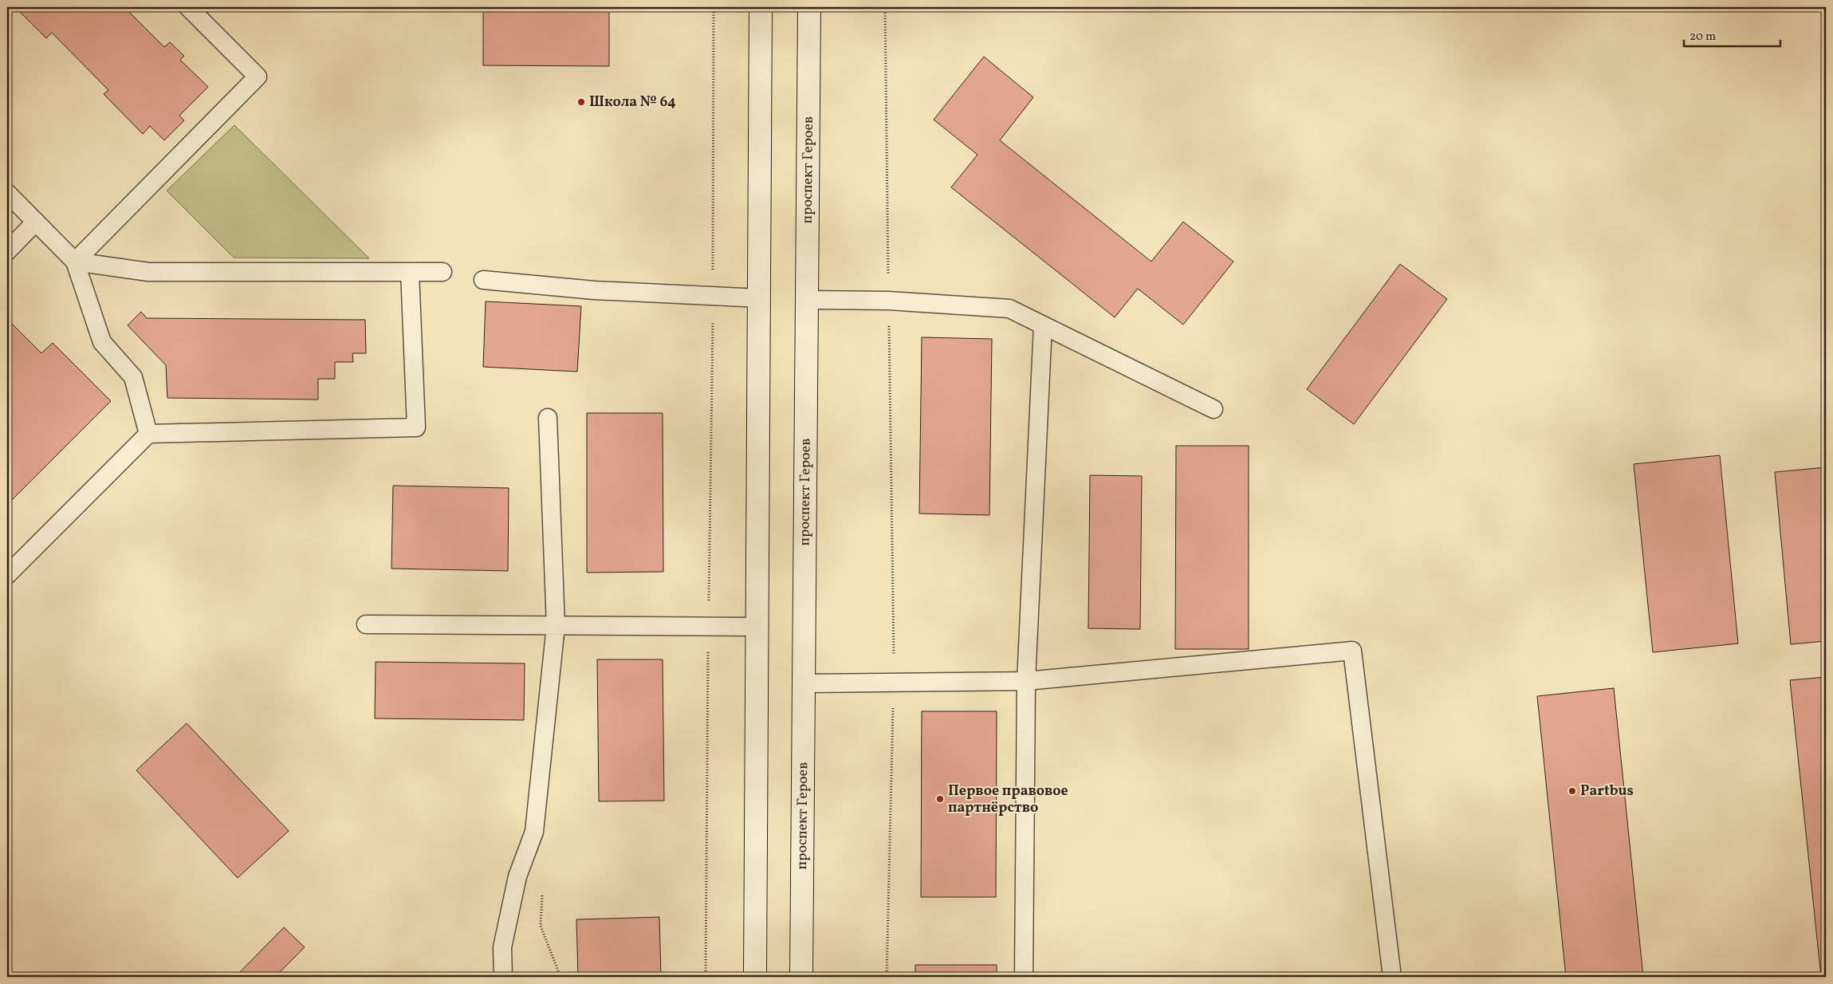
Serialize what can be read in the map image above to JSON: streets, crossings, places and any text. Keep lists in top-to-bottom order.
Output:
{
  "streets": {
    "main road": ["проспект Героев"]
  },
  "places": ["Школа № 64", "Partbus", "Первое правовое партнёрство"],
  "scale_bar": "20 m"
}
